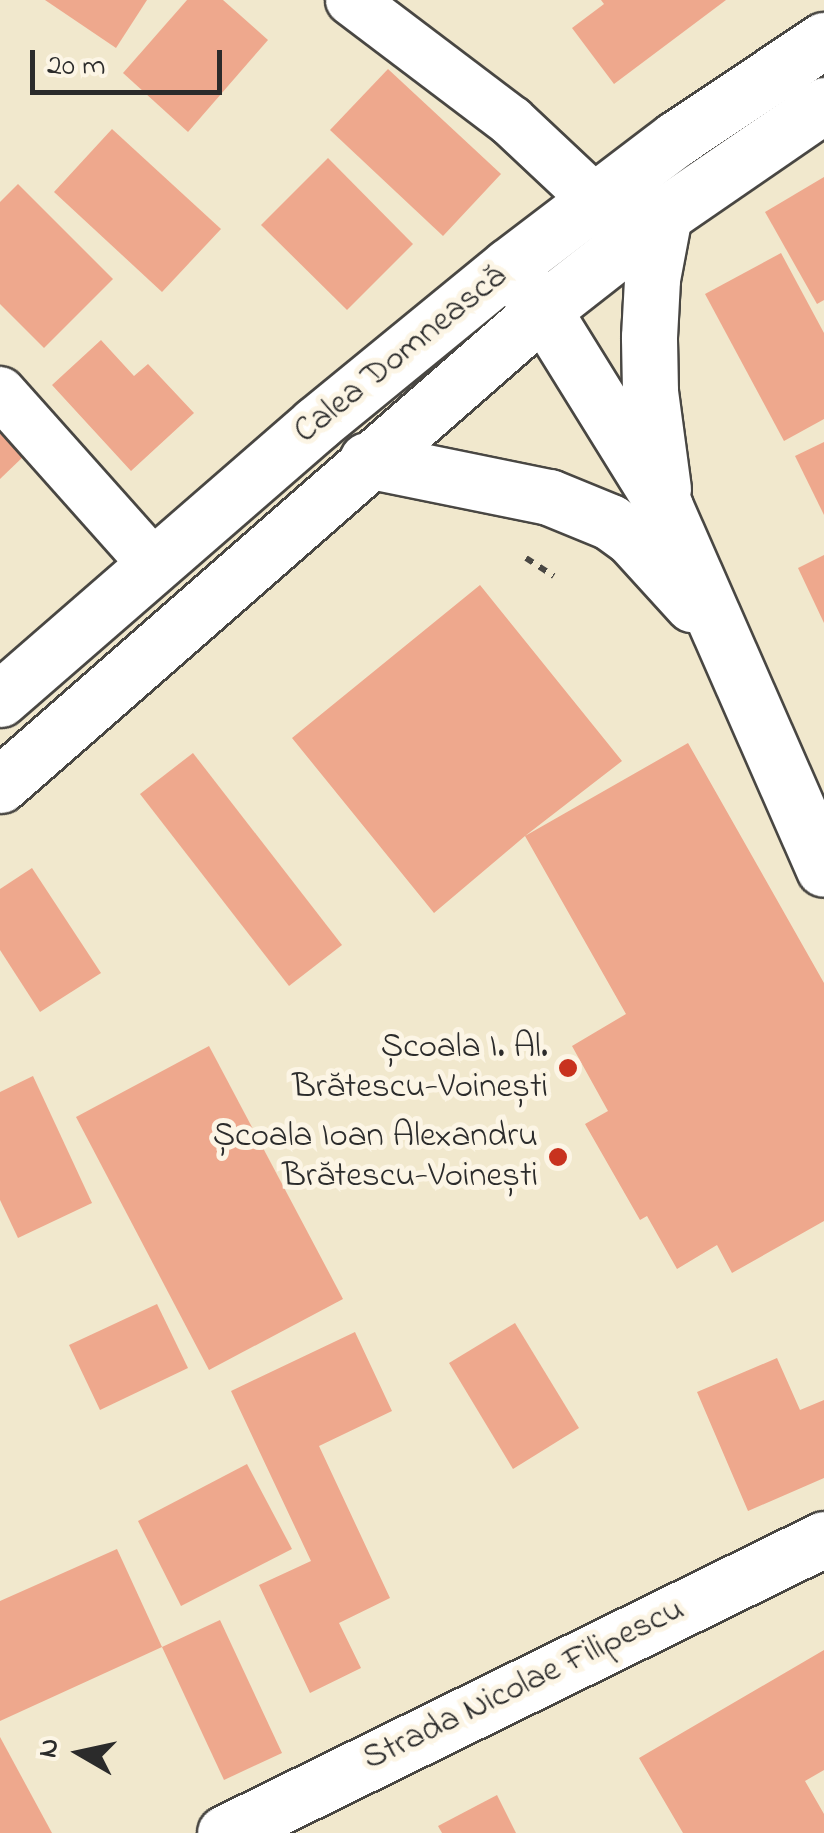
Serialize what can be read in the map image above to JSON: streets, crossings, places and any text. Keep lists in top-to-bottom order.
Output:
{
  "streets": {
    "main road": ["Calea Domnească", "Strada Nicolae Filipescu"]
  },
  "places": ["Școala I. Al. Brătescu-Voinești", "Școala Ioan Alexandru Brătescu-Voinești"],
  "scale_bar": "20 m",
  "north": "left"
}
